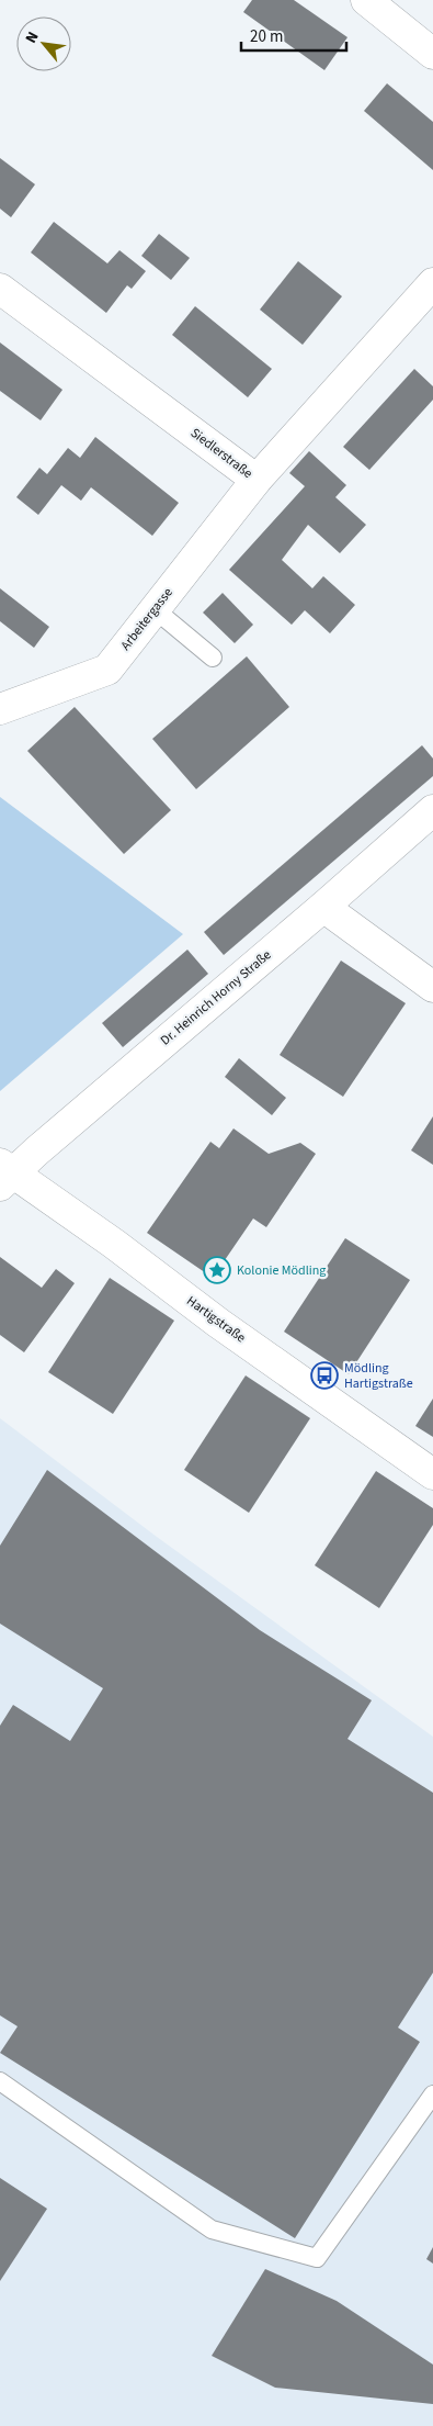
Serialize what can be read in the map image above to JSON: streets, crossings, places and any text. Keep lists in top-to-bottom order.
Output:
{
  "streets": {
    "street": [
      "Siedlerstraße",
      "Arbeitergasse",
      "Dr. Heinrich Horny Straße",
      "Hartigstraße"
    ]
  },
  "crossings": [
    ["Siedlerstraße", "Arbeitergasse"],
    ["Dr. Heinrich Horny Straße", "Hartigstraße"]
  ],
  "places": {
    "place": ["Kolonie Mödling"],
    "bus stop": ["Mödling Hartigstraße"]
  },
  "scale_bar": "20 m",
  "north": "top left"
}
